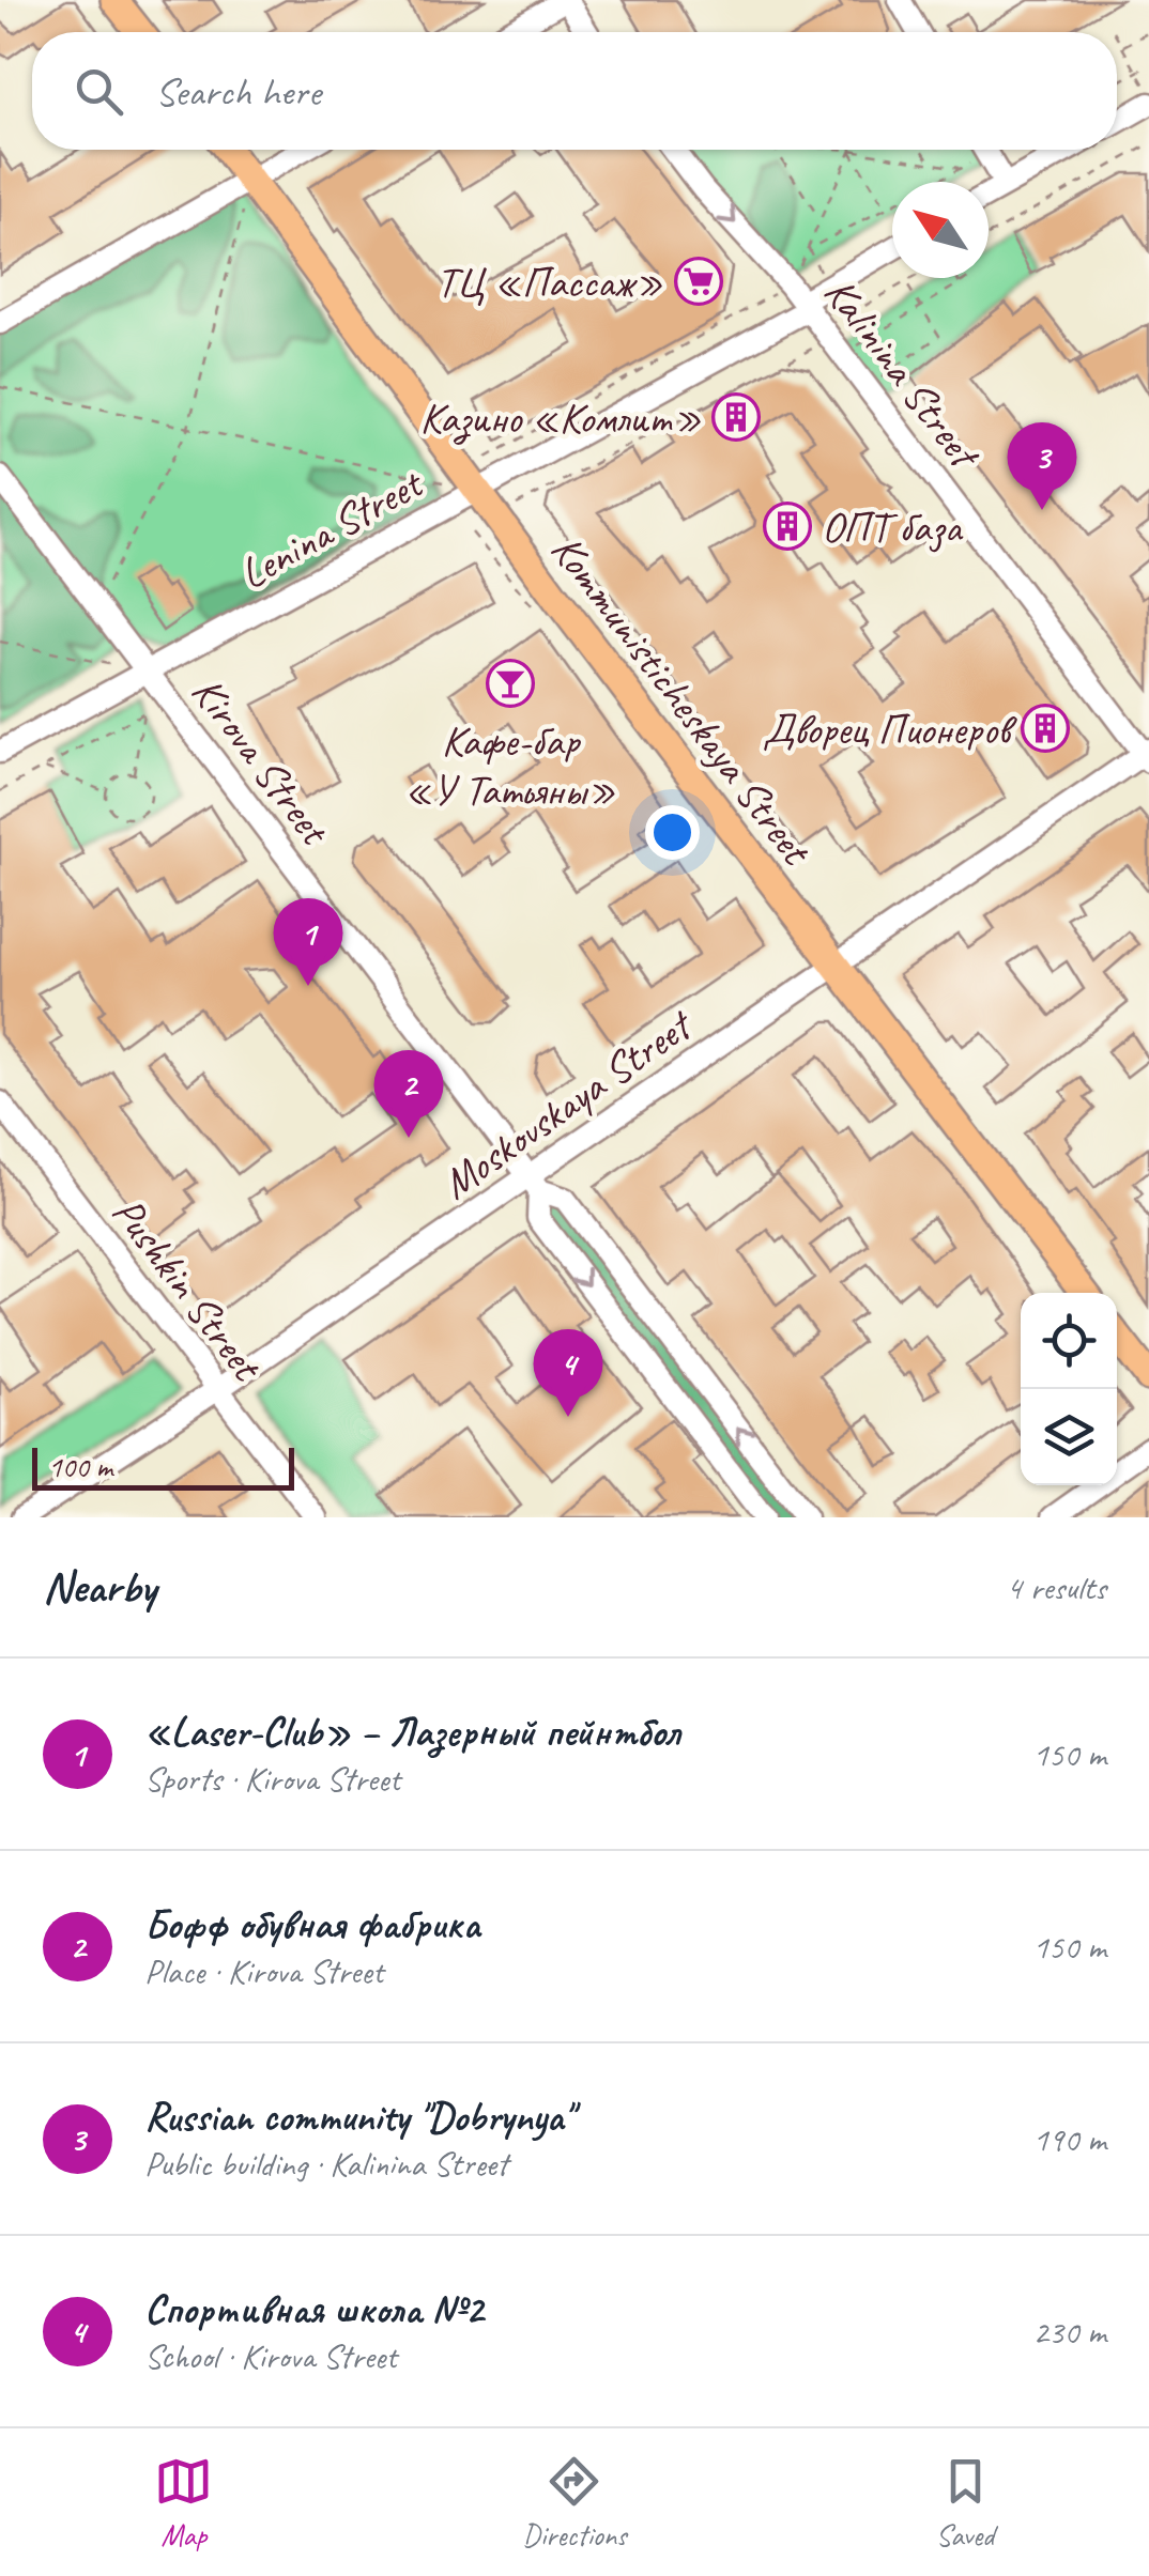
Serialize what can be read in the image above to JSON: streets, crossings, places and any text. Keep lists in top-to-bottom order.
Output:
{
  "streets": {
    "main road": ["Kommunisticheskaya Street"],
    "street": [
      "Kalinina Street",
      "Lenina Street",
      "Kirova Street",
      "Moskovskaya Street",
      "Pushkin Street"
    ]
  },
  "crossings": [
    ["Kalinina Street", "Lenina Street"],
    ["Kalinina Street", "Moskovskaya Street"],
    ["Lenina Street", "Kommunisticheskaya Street"],
    ["Lenina Street", "Kirova Street"],
    ["Kommunisticheskaya Street", "Moskovskaya Street"],
    ["Kirova Street", "Moskovskaya Street"],
    ["Moskovskaya Street", "Pushkin Street"]
  ],
  "places": {
    "supermarket": ["ТЦ «Пассаж»"],
    "building": ["Казино «Комлит»", "ОПТ база", "Дворец Пионеров"],
    "bar": ["Кафе-бар «У Татьяны»"]
  },
  "scale_bar": "100 m",
  "north": "top left",
  "page": {
    "search": "Search here",
    "pins": [
      "3",
      "1",
      "2",
      "4"
    ],
    "scale": "100 m",
    "heading": ["Nearby", "4 results"],
    "list": [
      {
        "mark": "1",
        "name": "«Laser-Club» – Лазерный пейнтбол",
        "note": "Sports · Kirova Street",
        "value": "150 m"
      },
      {
        "mark": "2",
        "name": "Бофф обувная фабрика",
        "note": "Place · Kirova Street",
        "value": "150 m"
      },
      {
        "mark": "3",
        "name": "Russian community \"Dobrynya\"",
        "note": "Public building · Kalinina Street",
        "value": "190 m"
      },
      {
        "mark": "4",
        "name": "Спортивная школа №2",
        "note": "School · Kirova Street",
        "value": "230 m"
      }
    ],
    "nav": ["Map", "Directions", "Saved"]
  }
}
